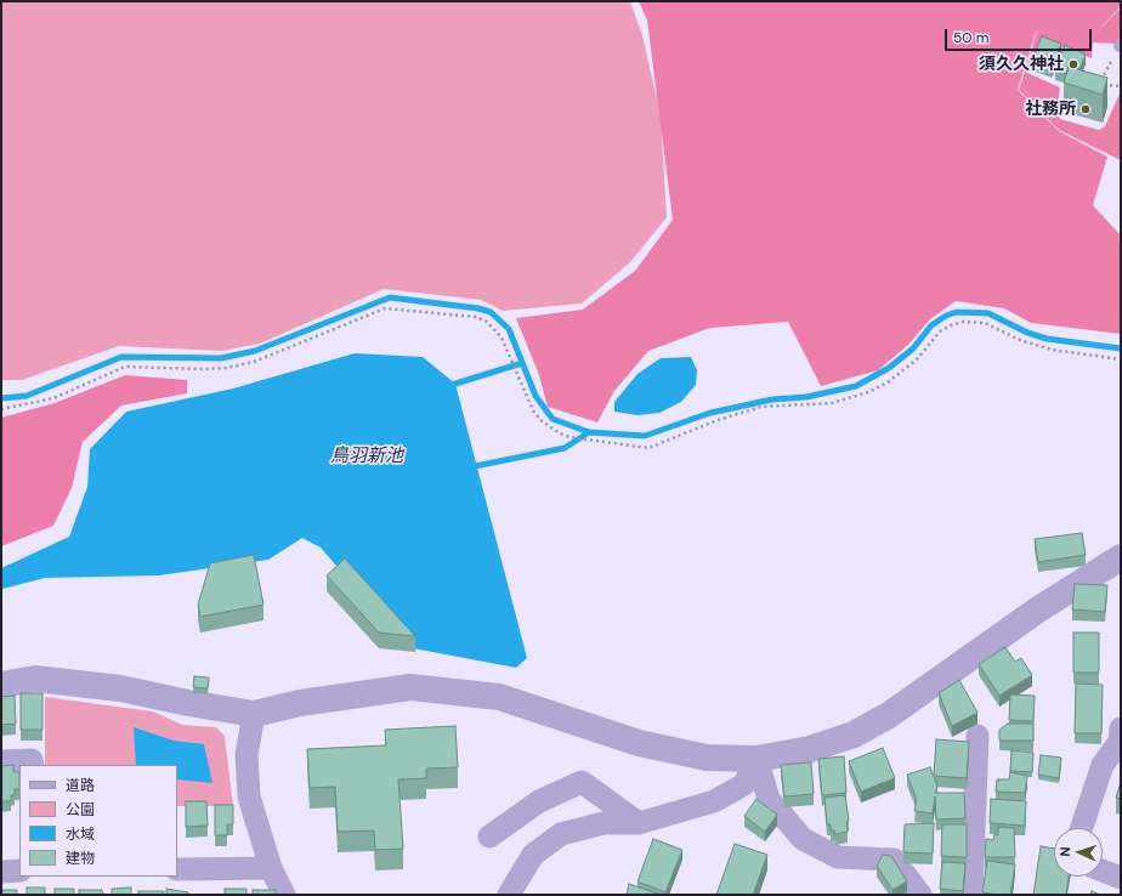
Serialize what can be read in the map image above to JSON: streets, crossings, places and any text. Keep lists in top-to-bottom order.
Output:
{
  "water": ["鳥羽新池"],
  "places": ["須久久神社", "社務所"],
  "legend": [
    "道路",
    "公園",
    "水域",
    "建物"
  ],
  "scale_bar": "50 m",
  "north": "left"
}
